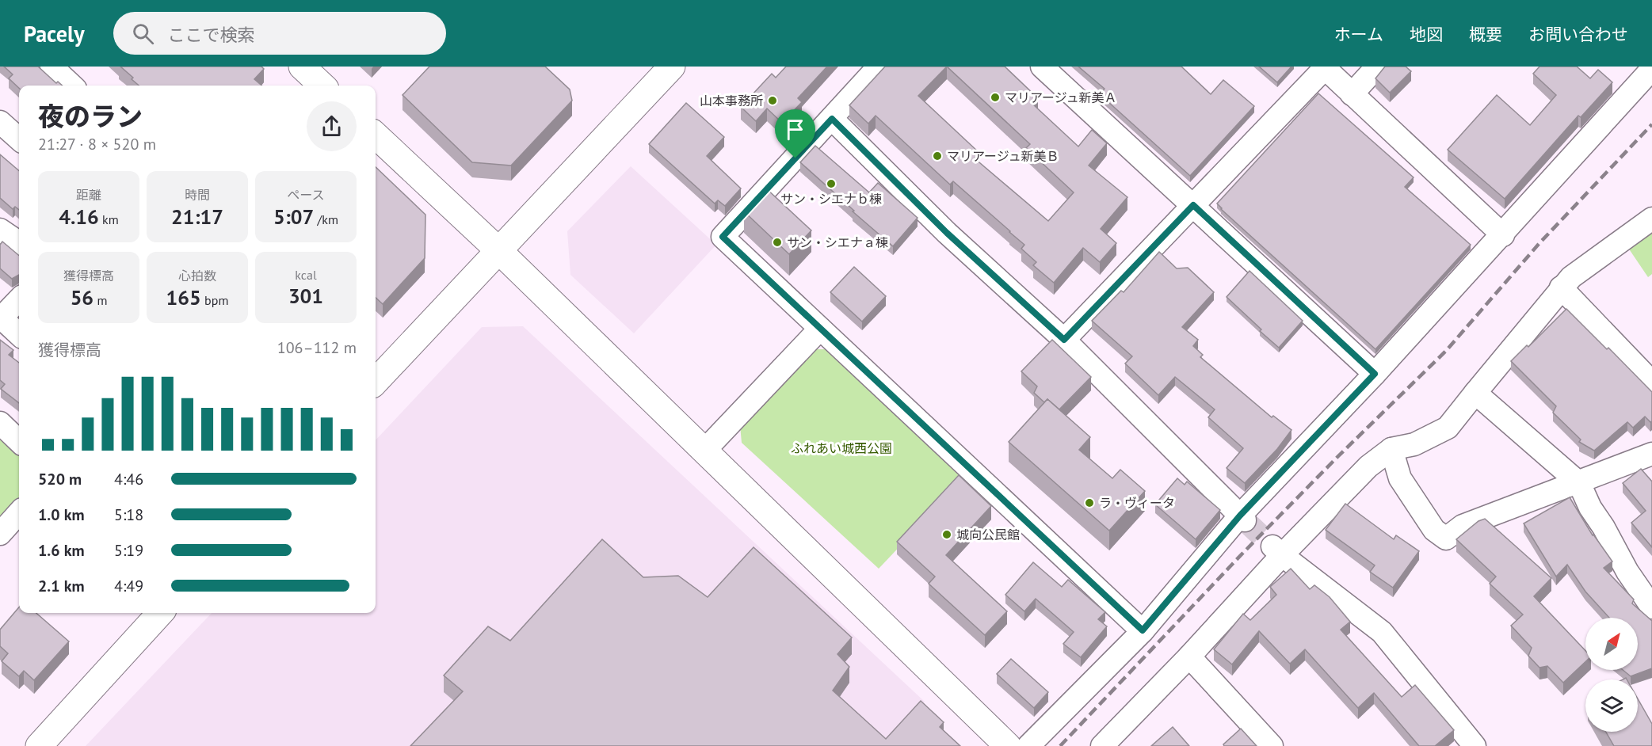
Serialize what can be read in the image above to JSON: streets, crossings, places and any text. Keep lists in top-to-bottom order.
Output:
{
  "parks": ["ふれあい城西公園"],
  "places": [
    "マリアージュ新美Ａ",
    "山本事務所",
    "マリアージュ新美Ｂ",
    "サン・シエナｂ棟",
    "サン・シエナａ棟",
    "ラ・ヴィータ",
    "城向公民館"
  ],
  "north": "top right",
  "page": {
    "header": "Pacely",
    "search": "ここで検索",
    "nav": [
      "ホーム",
      "地図",
      "概要",
      "お問い合わせ"
    ],
    "heading": ["夜のラン", "21:27 · 8 × 520 m"],
    "stats": [
      ["距離", "4.16 km"],
      ["時間", "21:17"],
      ["ペース", "5:07 /km"],
      ["獲得標高", "56 m"],
      ["心拍数", "165 bpm"],
      ["kcal", "301"]
    ],
    "chart": ["獲得標高", "106–112 m"],
    "list": [
      {
        "name": "520 m",
        "note": "4:46"
      },
      {
        "name": "1.0 km",
        "note": "5:18"
      },
      {
        "name": "1.6 km",
        "note": "5:19"
      },
      {
        "name": "2.1 km",
        "note": "4:49"
      }
    ]
  }
}
